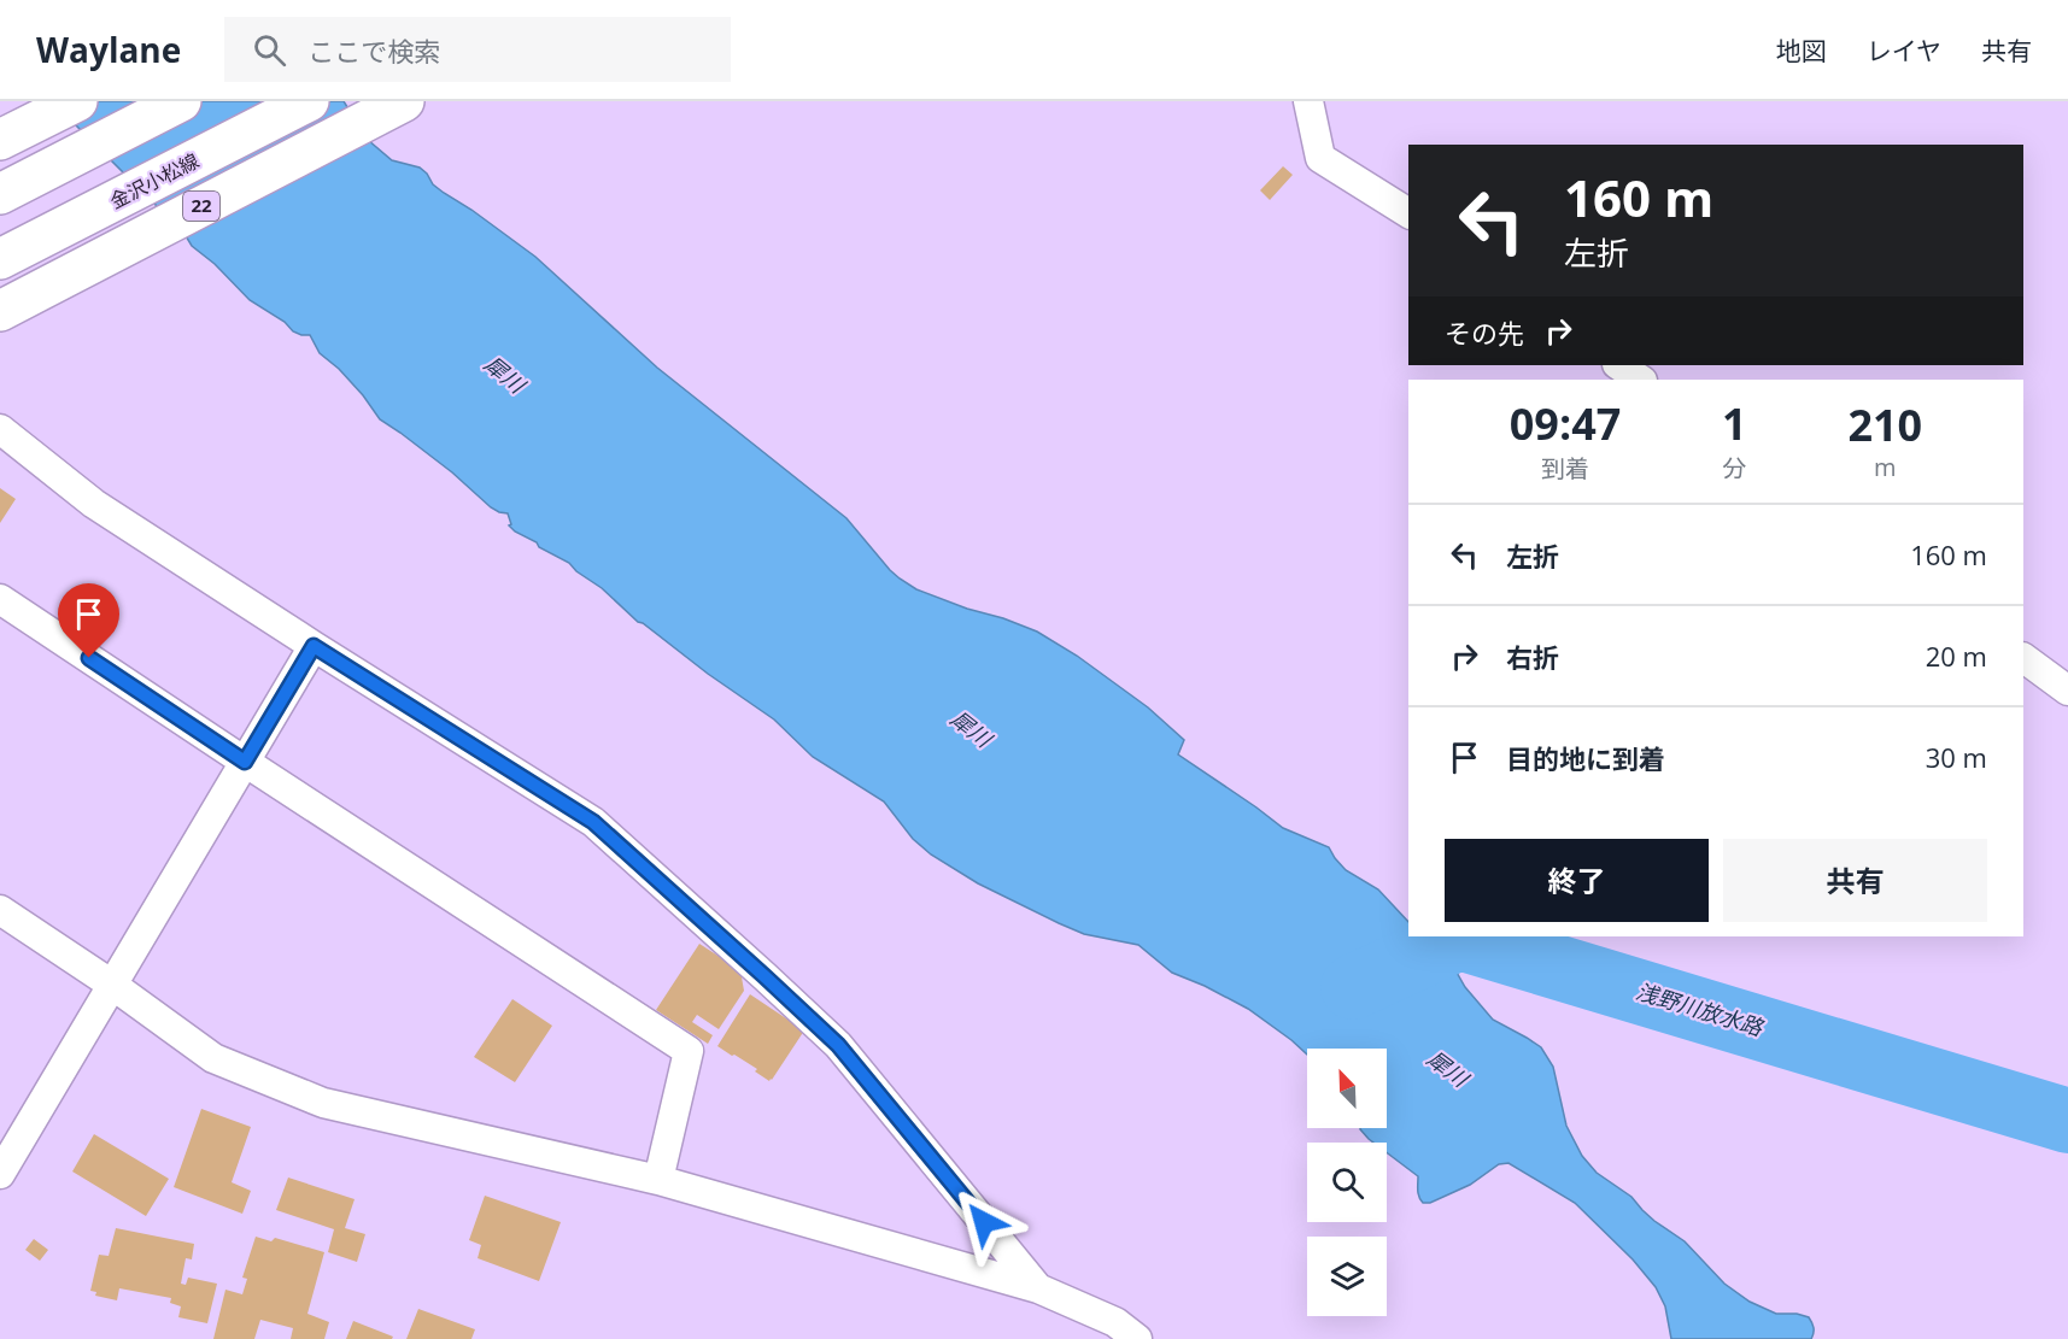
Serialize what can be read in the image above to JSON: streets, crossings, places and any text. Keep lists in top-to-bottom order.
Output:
{
  "streets": {
    "main road": ["金沢小松線", "22"]
  },
  "water": ["犀川", "浅野川放水路"],
  "north": "top left",
  "page": {
    "header": "Waylane",
    "search": "ここで検索",
    "nav": ["地図", "レイヤ", "共有"],
    "turn": ["160 m", "左折"],
    "then": "その先",
    "eta": [
      "09:47",
      "到着",
      "1",
      "分",
      "210",
      "m"
    ],
    "list": [
      {
        "name": "左折",
        "value": "160 m"
      },
      {
        "name": "右折",
        "value": "20 m"
      },
      {
        "name": "目的地に到着",
        "value": "30 m"
      }
    ],
    "buttons": ["終了", "共有"]
  }
}
